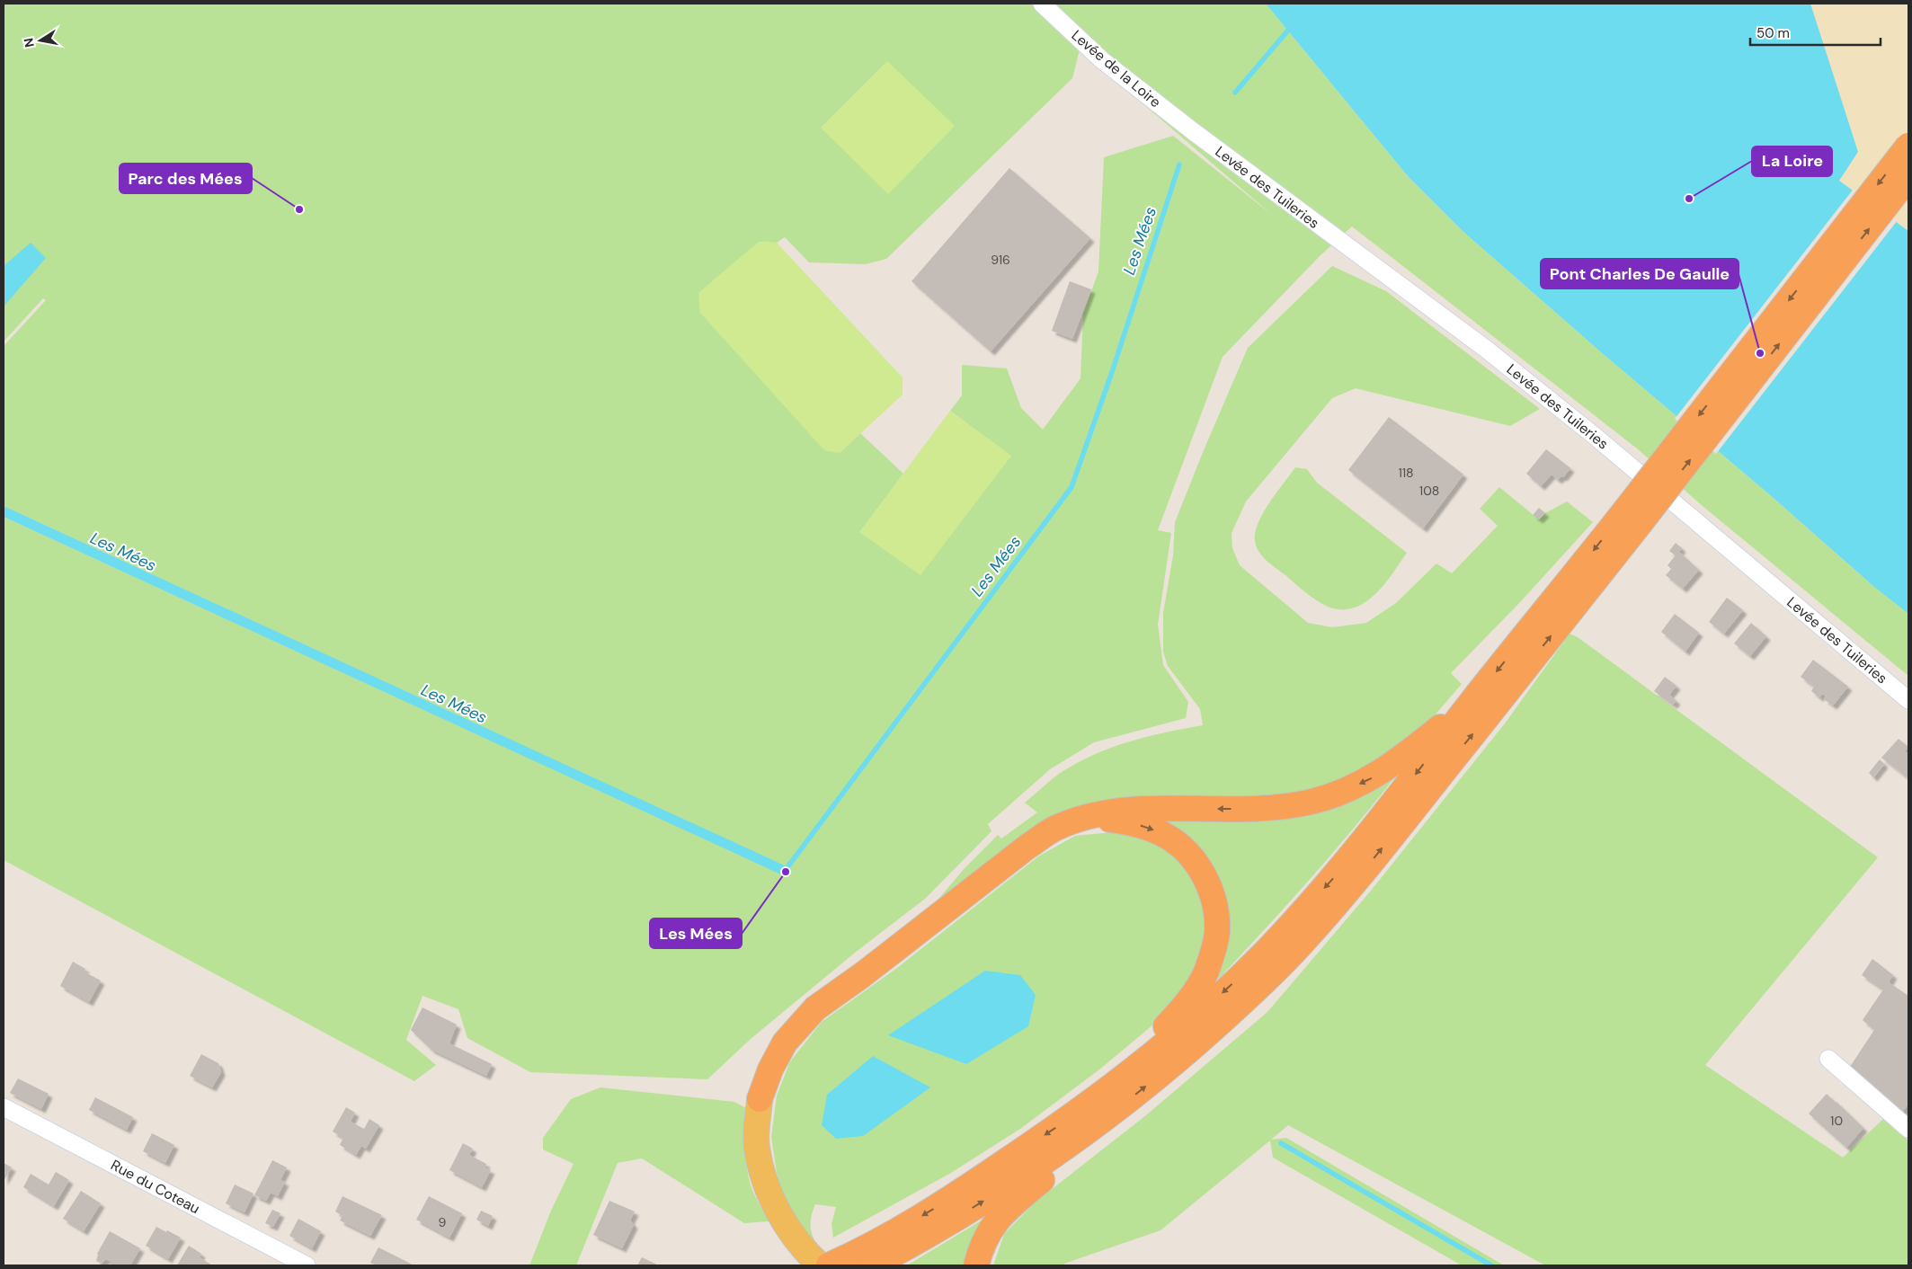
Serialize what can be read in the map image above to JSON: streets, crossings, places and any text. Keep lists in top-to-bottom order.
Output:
{
  "streets": {
    "street": ["Levée de la Loire", "Levée des Tuileries", "Rue du Coteau"]
  },
  "crossings": [
    ["Levée de la Loire", "Levée des Tuileries"]
  ],
  "water": ["Les Mées"],
  "places": [
    "La Loire",
    "Parc des Mées",
    "Pont Charles De Gaulle",
    "Les Mées"
  ],
  "house_numbers": [
    "916",
    "118",
    "108",
    "10",
    "9"
  ],
  "scale_bar": "50 m",
  "north": "left"
}
